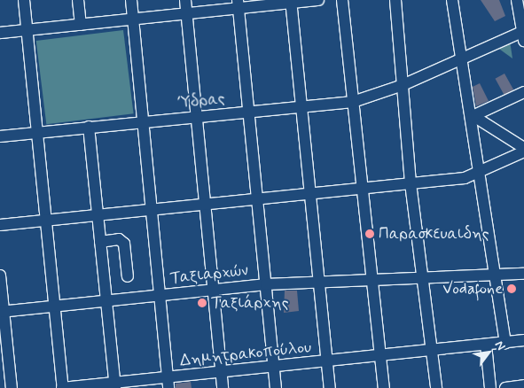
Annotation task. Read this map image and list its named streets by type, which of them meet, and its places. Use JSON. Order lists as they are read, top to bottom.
{
  "streets": {
    "street": ["Ύδρας", "Ταξιαρχών", "Δημητρακοπούλου"]
  },
  "places": ["Παρασκευαιδης", "Vodafone", "Ταξιάρχης"],
  "north": "top right"
}
